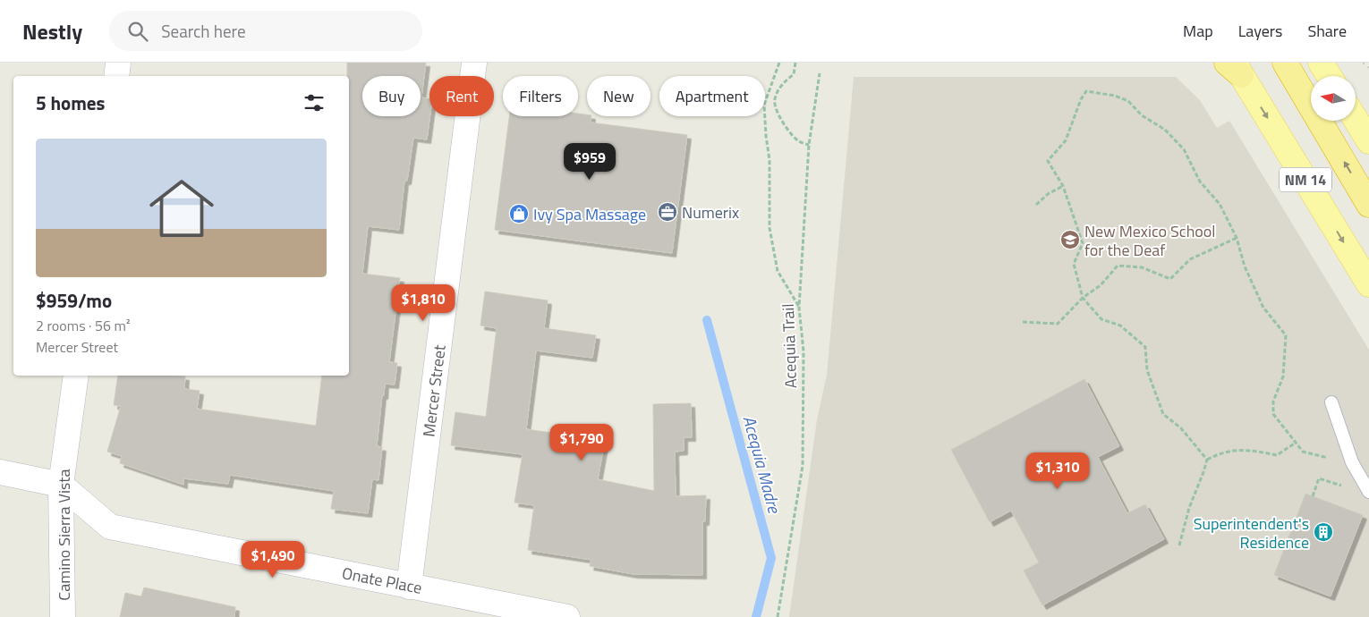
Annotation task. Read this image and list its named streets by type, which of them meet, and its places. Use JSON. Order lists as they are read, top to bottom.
{
  "streets": {
    "main road": ["NM 14"],
    "street": ["Mercer Street", "Camino Sierra Vista", "Onate Place"],
    "path": ["Acequia Trail"]
  },
  "crossings": [
    ["Mercer Street", "Onate Place"],
    ["Camino Sierra Vista", "Onate Place"]
  ],
  "water": ["Acequia Madre"],
  "places": {
    "office": ["Numerix"],
    "shop": ["Ivy Spa Massage"],
    "school or university": ["New Mexico School for the Deaf"],
    "building": ["Superintendent's Residence"]
  },
  "north": "left",
  "page": {
    "header": "Nestly",
    "search": "Search here",
    "nav": ["Map", "Layers", "Share"],
    "chip": [
      "Buy",
      "Rent",
      "Filters",
      "New",
      "Apartment"
    ],
    "heading": "5 homes",
    "list": [
      {
        "name": "$959/mo",
        "note": "2 rooms · 56 m² · Mercer Street"
      }
    ],
    "price": [
      "$959",
      "$1,810",
      "$1,790",
      "$1,310",
      "$1,490"
    ]
  }
}
